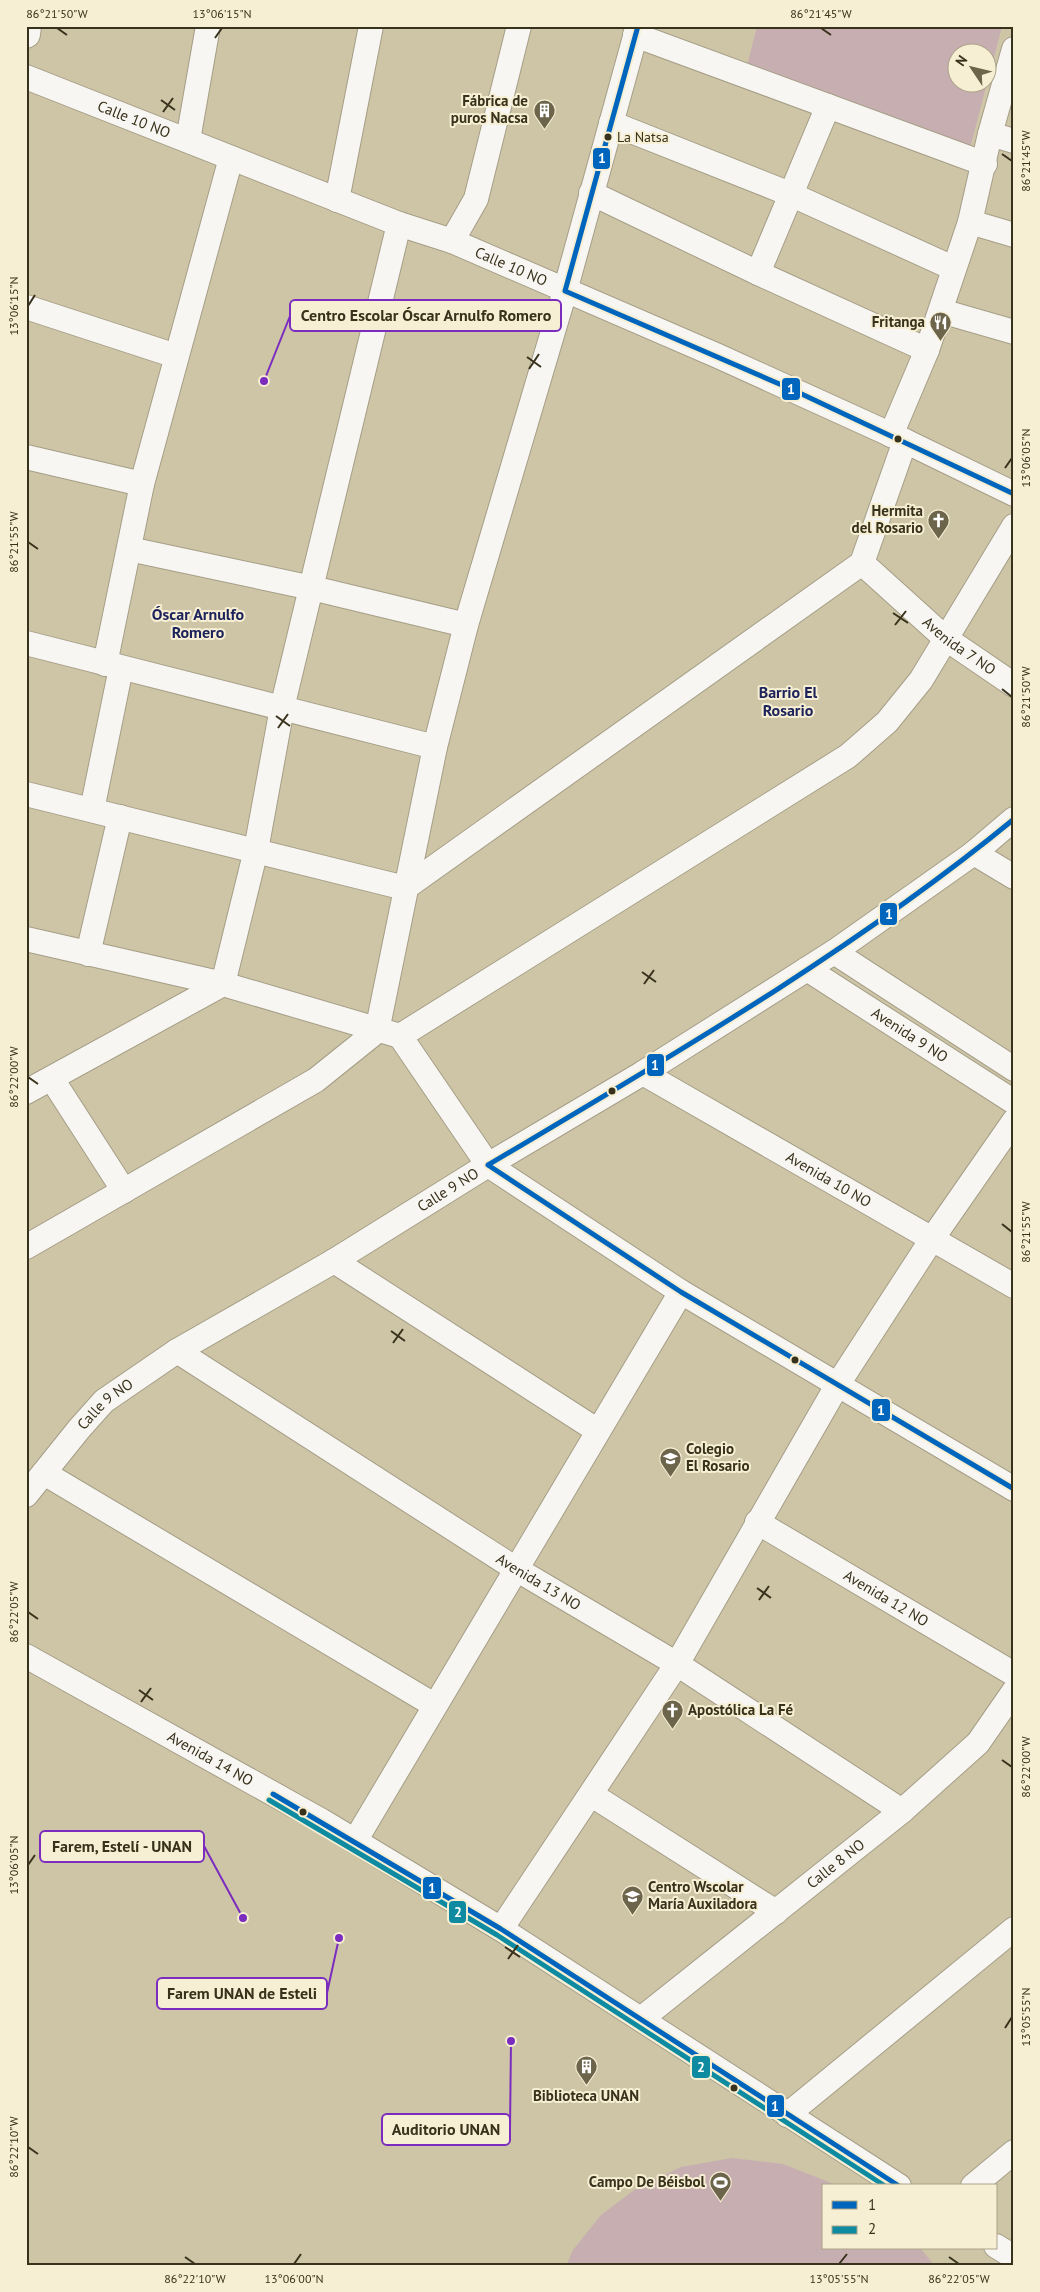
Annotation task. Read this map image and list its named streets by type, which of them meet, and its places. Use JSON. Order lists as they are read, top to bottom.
{
  "streets": {
    "street": [
      "Calle 10 NO",
      "Avenida 7 NO",
      "Avenida 9 NO",
      "Avenida 10 NO",
      "Calle 9 NO",
      "Avenida 13 NO",
      "Avenida 12 NO",
      "Avenida 14 NO",
      "Calle 8 NO"
    ]
  },
  "crossings": [
    ["Avenida 9 NO", "Calle 9 NO"],
    ["Avenida 10 NO", "Calle 9 NO"],
    ["Calle 9 NO", "Avenida 13 NO"],
    ["Avenida 13 NO", "Calle 8 NO"],
    ["Avenida 14 NO", "Calle 8 NO"]
  ],
  "districts": ["Óscar Arnulfo Romero", "Barrio El Rosario"],
  "places": {
    "building": ["Fábrica de puros Nacsa", "Biblioteca UNAN"],
    "other": [
      "La Natsa",
      "Centro Escolar Óscar Arnulfo Romero",
      "Farem, Estelí - UNAN",
      "Farem UNAN de Esteli",
      "Auditorio UNAN"
    ],
    "restaurant": ["Fritanga"],
    "church": ["Hermita del Rosario", "Apostólica La Fé"],
    "school or university": ["Colegio El Rosario", "Centro Wscolar María Auxiladora"],
    "sports": ["Campo De Béisbol"]
  },
  "lines": ["transit line 1", "transit line 2"],
  "legend": ["1", "2"],
  "north": "top left",
  "coordinates": [
    "86°21'50\"W",
    "13°06'15\"N",
    "86°21'45\"W",
    "13°06'05\"N",
    "86°21'55\"W",
    "86°22'00\"W",
    "86°22'05\"W",
    "13°05'55\"N",
    "86°22'10\"W",
    "13°06'00\"N"
  ]
}
